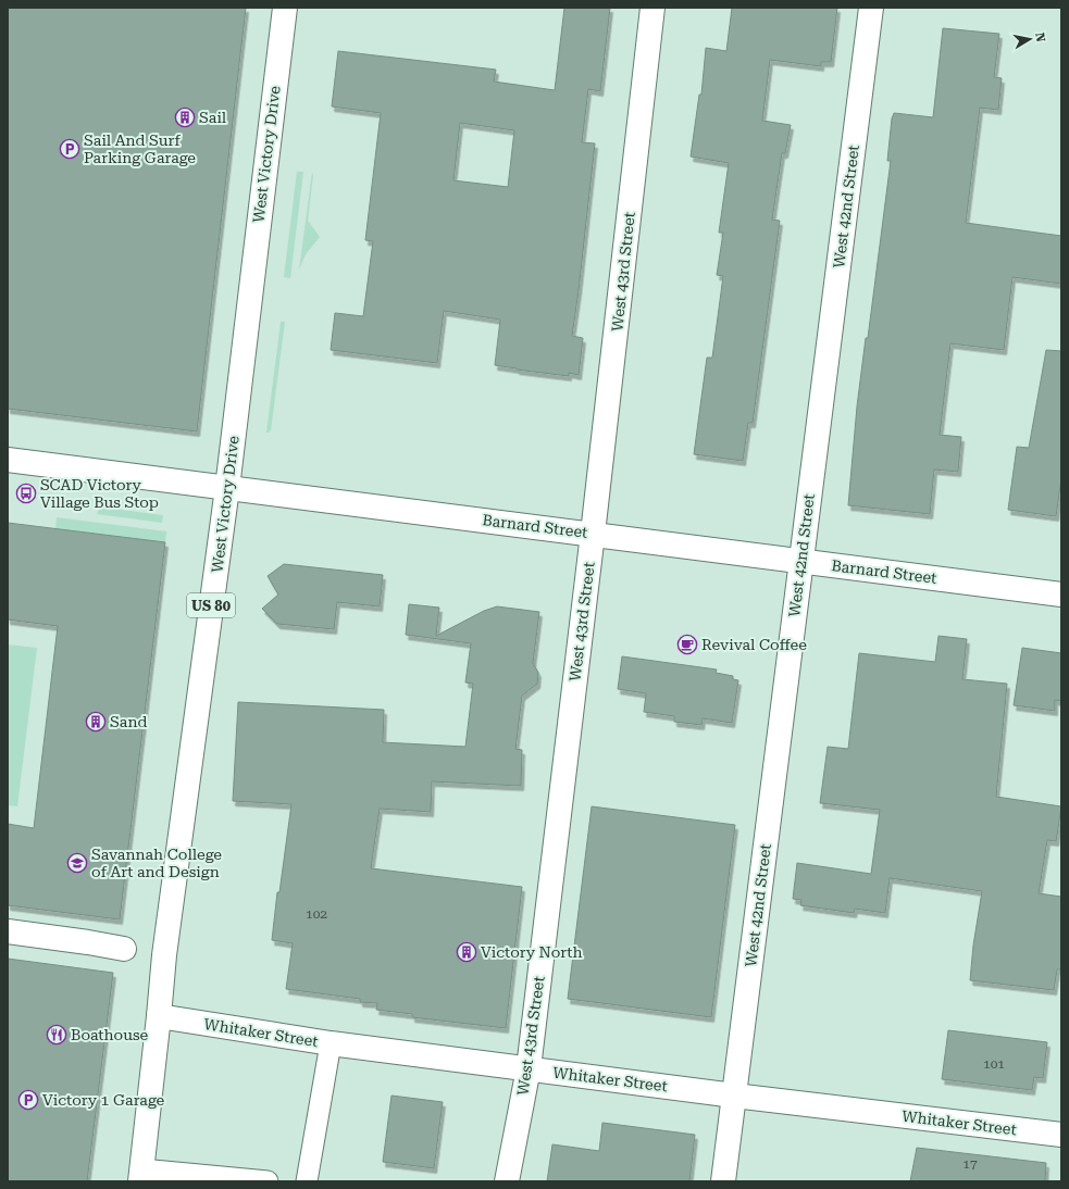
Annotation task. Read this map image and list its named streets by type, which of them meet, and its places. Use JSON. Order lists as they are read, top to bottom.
{
  "streets": {
    "street": [
      "West Victory Drive",
      "West 42nd Street",
      "West 43rd Street",
      "Barnard Street",
      "US 80",
      "Whitaker Street"
    ]
  },
  "crossings": [
    ["West Victory Drive", "Barnard Street"],
    ["West Victory Drive", "Whitaker Street"],
    ["West 42nd Street", "Barnard Street"],
    ["West 42nd Street", "Whitaker Street"],
    ["West 43rd Street", "Barnard Street"],
    ["West 43rd Street", "Whitaker Street"]
  ],
  "places": {
    "building": ["Sail", "Sand", "Victory North"],
    "parking": ["Sail And Surf Parking Garage", "Victory 1 Garage"],
    "bus stop": ["SCAD Victory Village Bus Stop"],
    "cafe": ["Revival Coffee"],
    "school or university": ["Savannah College of Art and Design"],
    "restaurant": ["Boathouse"]
  },
  "house_numbers": ["102", "101", "17"],
  "north": "right"
}
